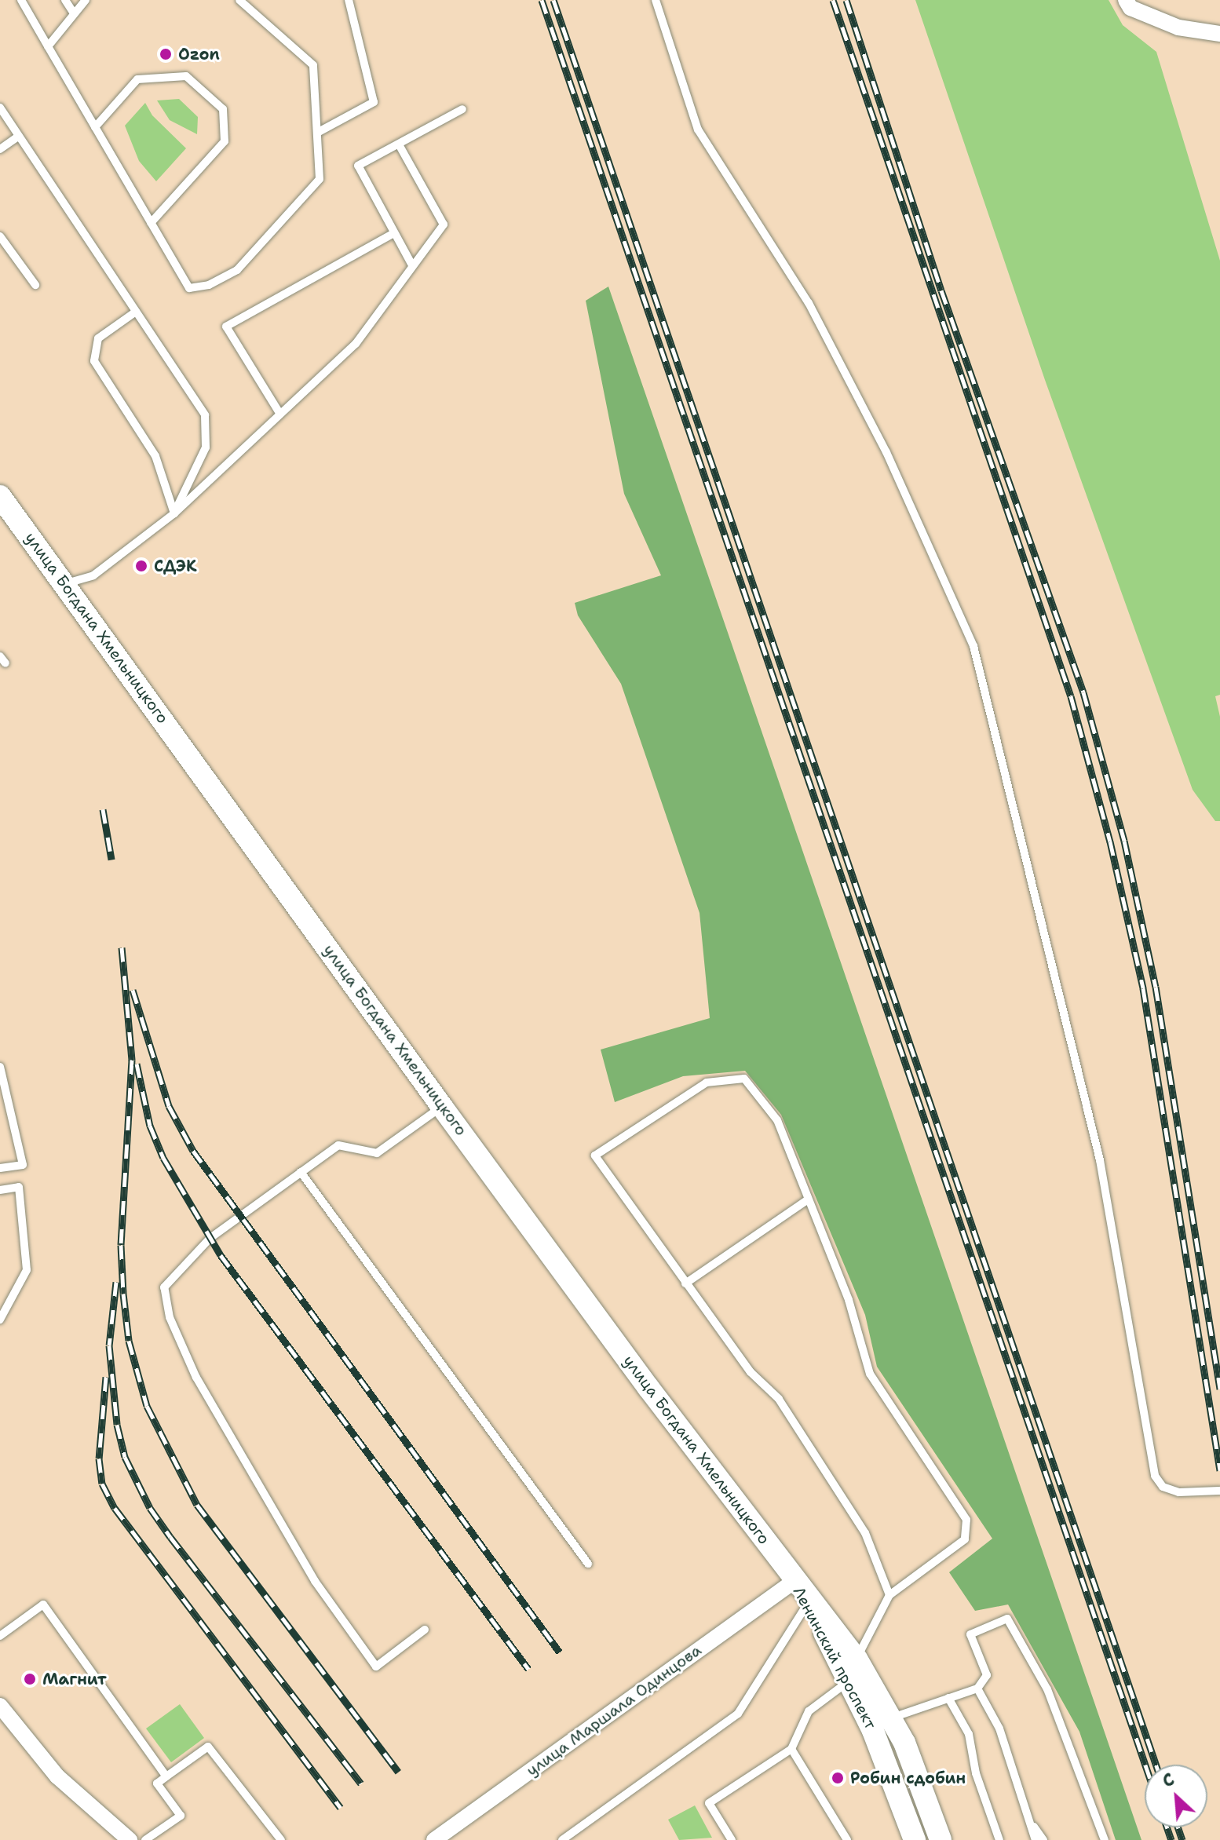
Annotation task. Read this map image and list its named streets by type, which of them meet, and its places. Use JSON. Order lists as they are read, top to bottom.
{
  "streets": {
    "main road": ["улица Богдана Хмельницкого", "Ленинский проспект"],
    "street": ["улица Маршала Одинцова"]
  },
  "crossings": [
    ["улица Богдана Хмельницкого", "Ленинский проспект"],
    ["улица Богдана Хмельницкого", "улица Маршала Одинцова"],
    ["Ленинский проспект", "улица Маршала Одинцова"]
  ],
  "places": [
    "Ozon",
    "СДЭК",
    "Магнит",
    "Робин сдобин"
  ],
  "north": "top left"
}
